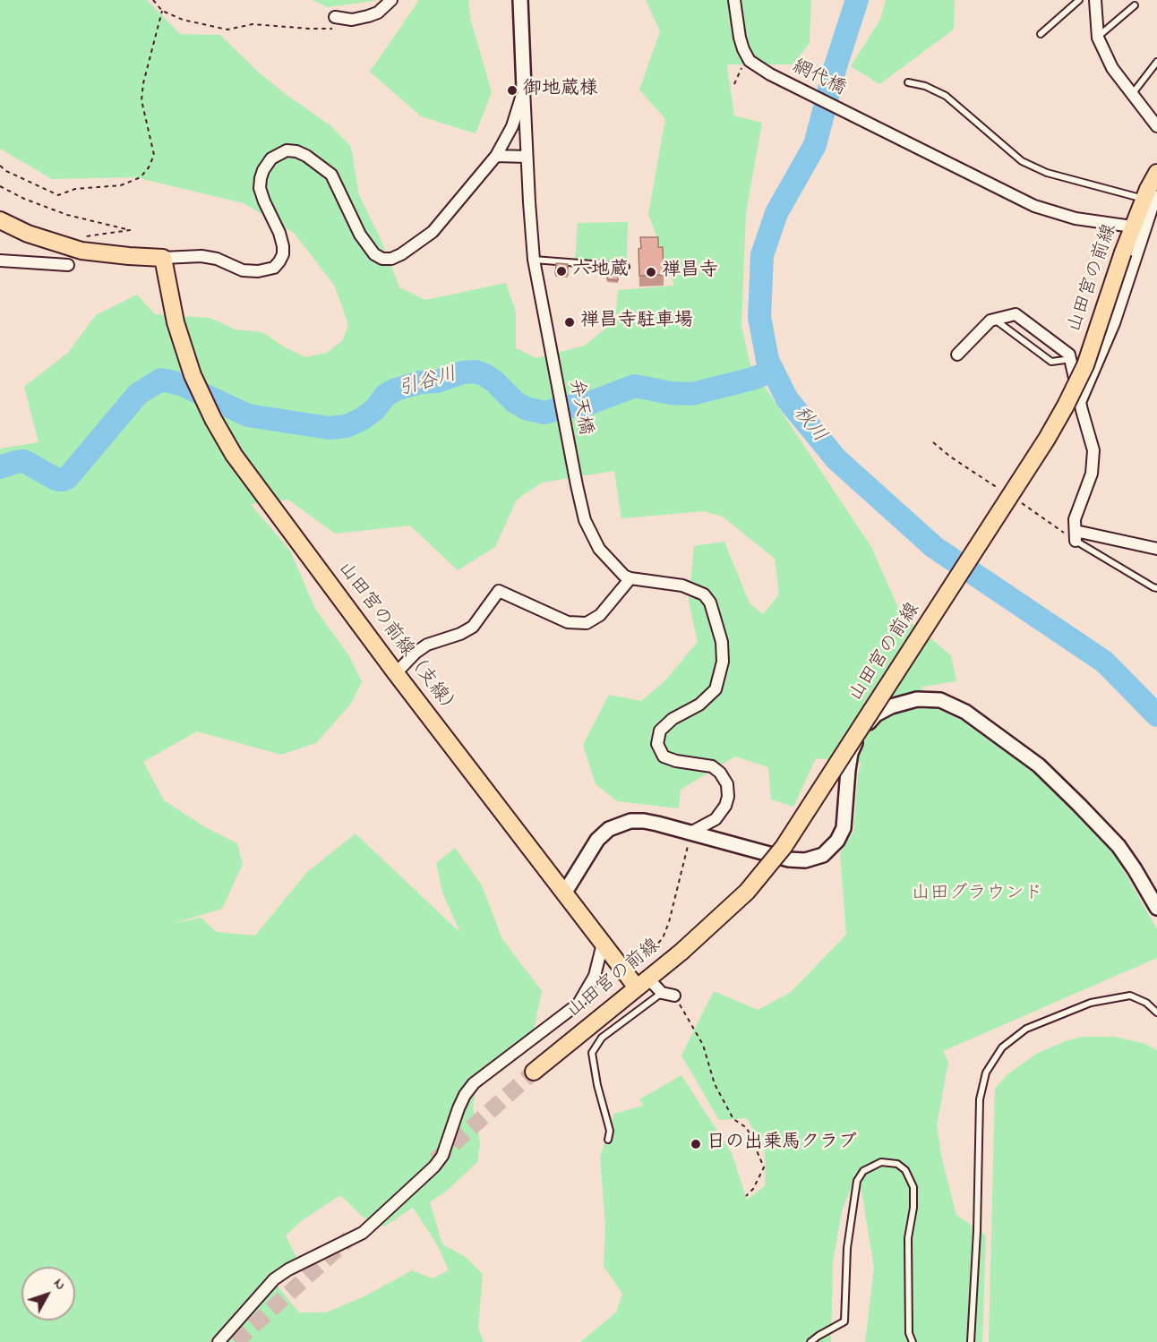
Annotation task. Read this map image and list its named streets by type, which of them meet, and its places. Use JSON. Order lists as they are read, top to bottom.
{
  "streets": {
    "main road": ["山田宮の前線", "山田宮の前線（支線）"],
    "street": ["網代橋", "弁天橋"]
  },
  "crossings": [
    ["網代橋", "山田宮の前線"],
    ["山田宮の前線", "山田宮の前線（支線）"]
  ],
  "water": ["引谷川", "秋川"],
  "parks": ["山田グラウンド"],
  "places": [
    "御地蔵様",
    "六地蔵",
    "禅昌寺",
    "禅昌寺駐車場",
    "日の出乗馬クラブ"
  ],
  "north": "top right"
}
